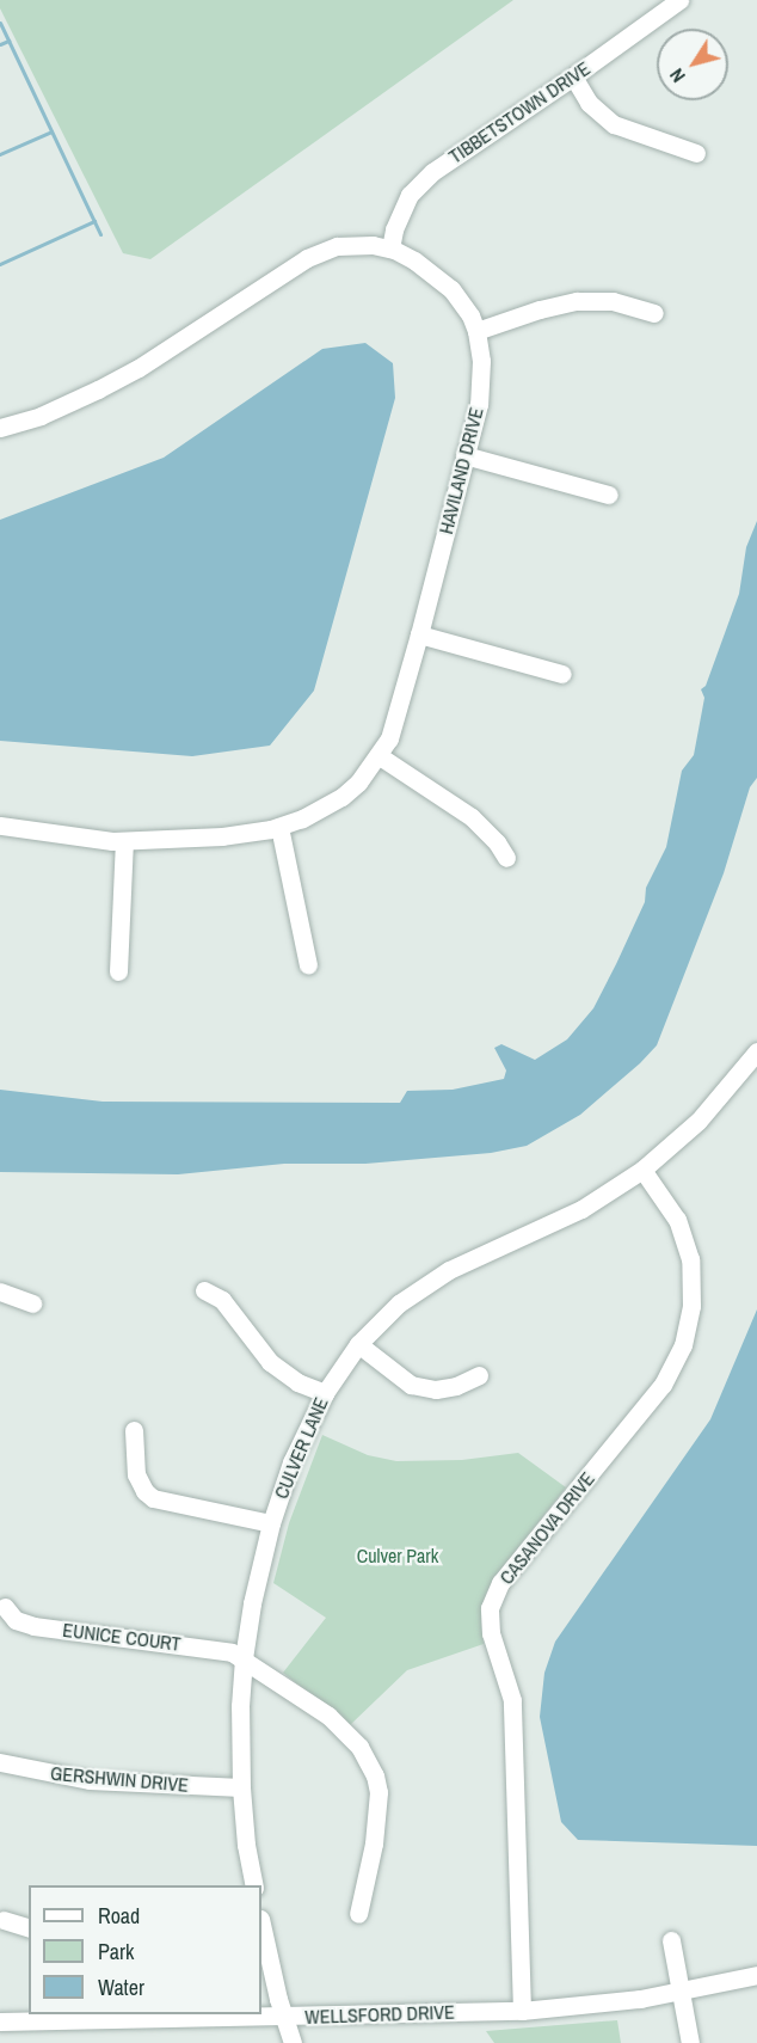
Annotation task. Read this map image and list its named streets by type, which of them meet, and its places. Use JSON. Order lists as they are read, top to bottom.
{
  "streets": {
    "street": [
      "TIBBETSTOWN DRIVE",
      "HAVILAND DRIVE",
      "CULVER LANE",
      "CASANOVA DRIVE",
      "EUNICE COURT",
      "GERSHWIN DRIVE",
      "WELLSFORD DRIVE"
    ]
  },
  "crossings": [
    ["TIBBETSTOWN DRIVE", "HAVILAND DRIVE"],
    ["CULVER LANE", "CASANOVA DRIVE"],
    ["CULVER LANE", "EUNICE COURT"],
    ["CULVER LANE", "GERSHWIN DRIVE"],
    ["CASANOVA DRIVE", "WELLSFORD DRIVE"]
  ],
  "parks": ["Culver Park"],
  "legend": ["Road", "Park", "Water"],
  "north": "bottom left"
}
